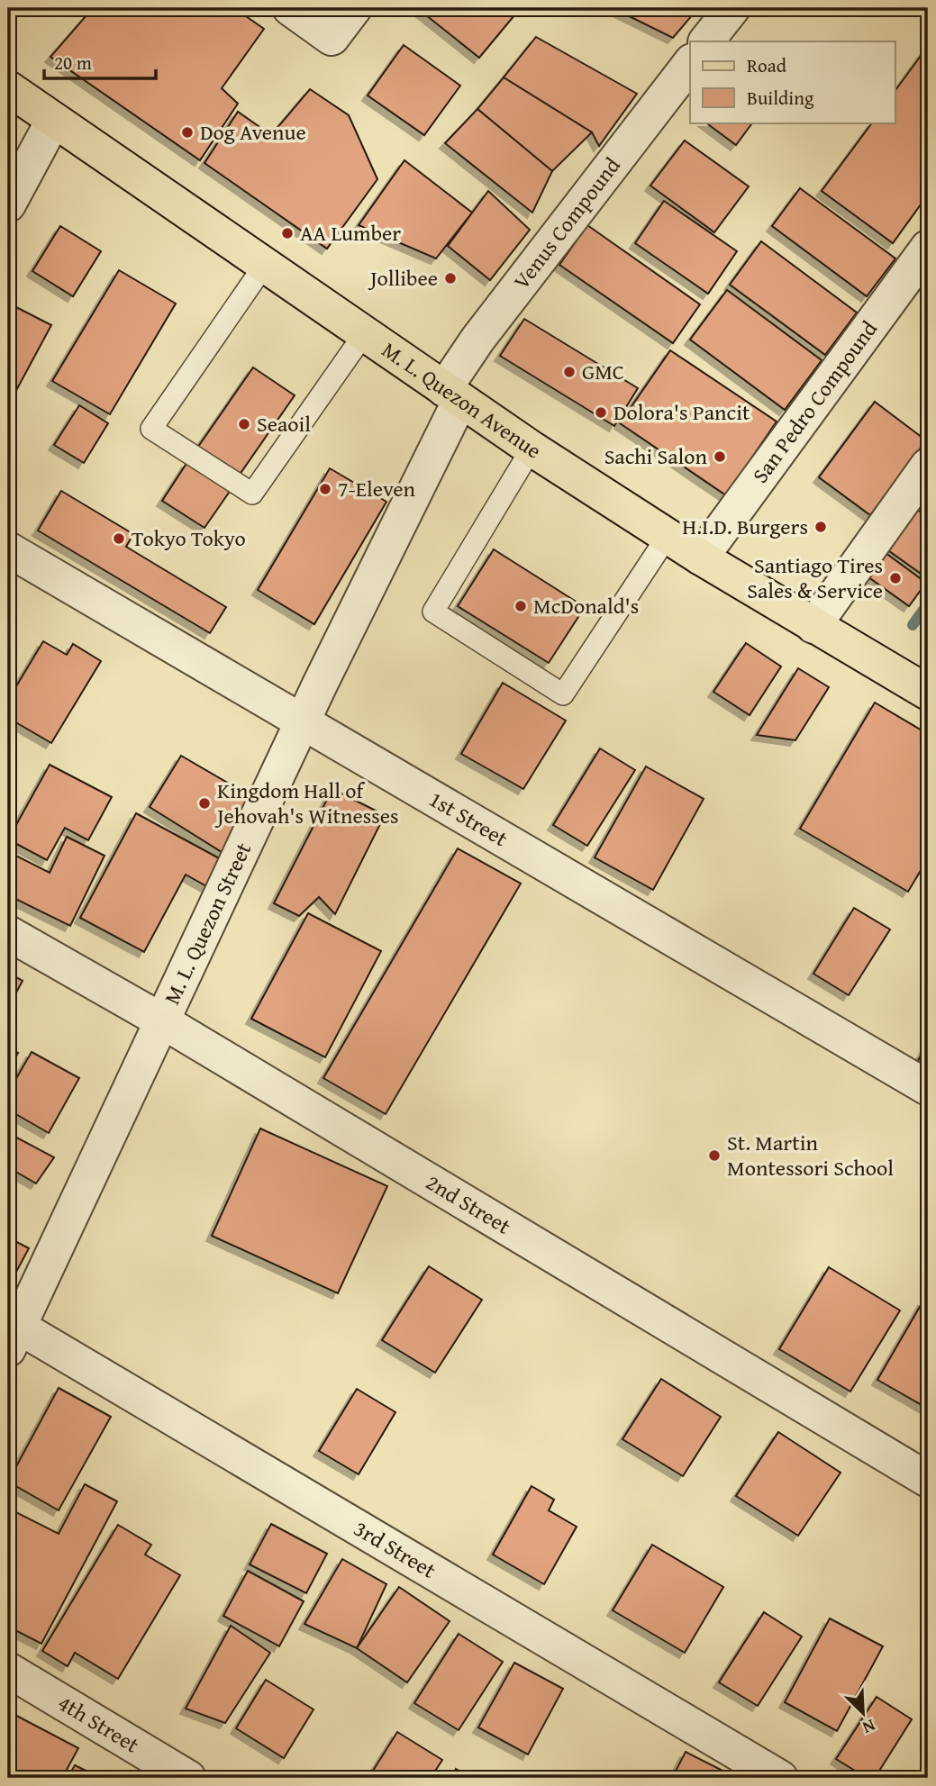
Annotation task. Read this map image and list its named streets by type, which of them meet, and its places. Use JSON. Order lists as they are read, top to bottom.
{
  "streets": {
    "main road": ["M. L. Quezon Avenue"],
    "street": [
      "Venus Compound",
      "San Pedro Compound",
      "1st Street",
      "M. L. Quezon Street",
      "2nd Street",
      "3rd Street",
      "4th Street"
    ]
  },
  "crossings": [
    ["Venus Compound", "M. L. Quezon Avenue"],
    ["Venus Compound", "M. L. Quezon Street"],
    ["M. L. Quezon Avenue", "San Pedro Compound"],
    ["M. L. Quezon Avenue", "M. L. Quezon Street"],
    ["1st Street", "M. L. Quezon Street"],
    ["M. L. Quezon Street", "2nd Street"],
    ["M. L. Quezon Street", "3rd Street"]
  ],
  "places": [
    "Dog Avenue",
    "AA Lumber",
    "Jollibee",
    "GMC",
    "Dolora's Pancit",
    "Seaoil",
    "Sachi Salon",
    "7-Eleven",
    "H.I.D. Burgers",
    "Tokyo Tokyo",
    "Santiago Tires Sales & Service",
    "McDonald's",
    "Kingdom Hall of Jehovah's Witnesses",
    "St. Martin Montessori School"
  ],
  "legend": ["Road", "Building"],
  "scale_bar": "20 m",
  "north": "bottom right"
}
